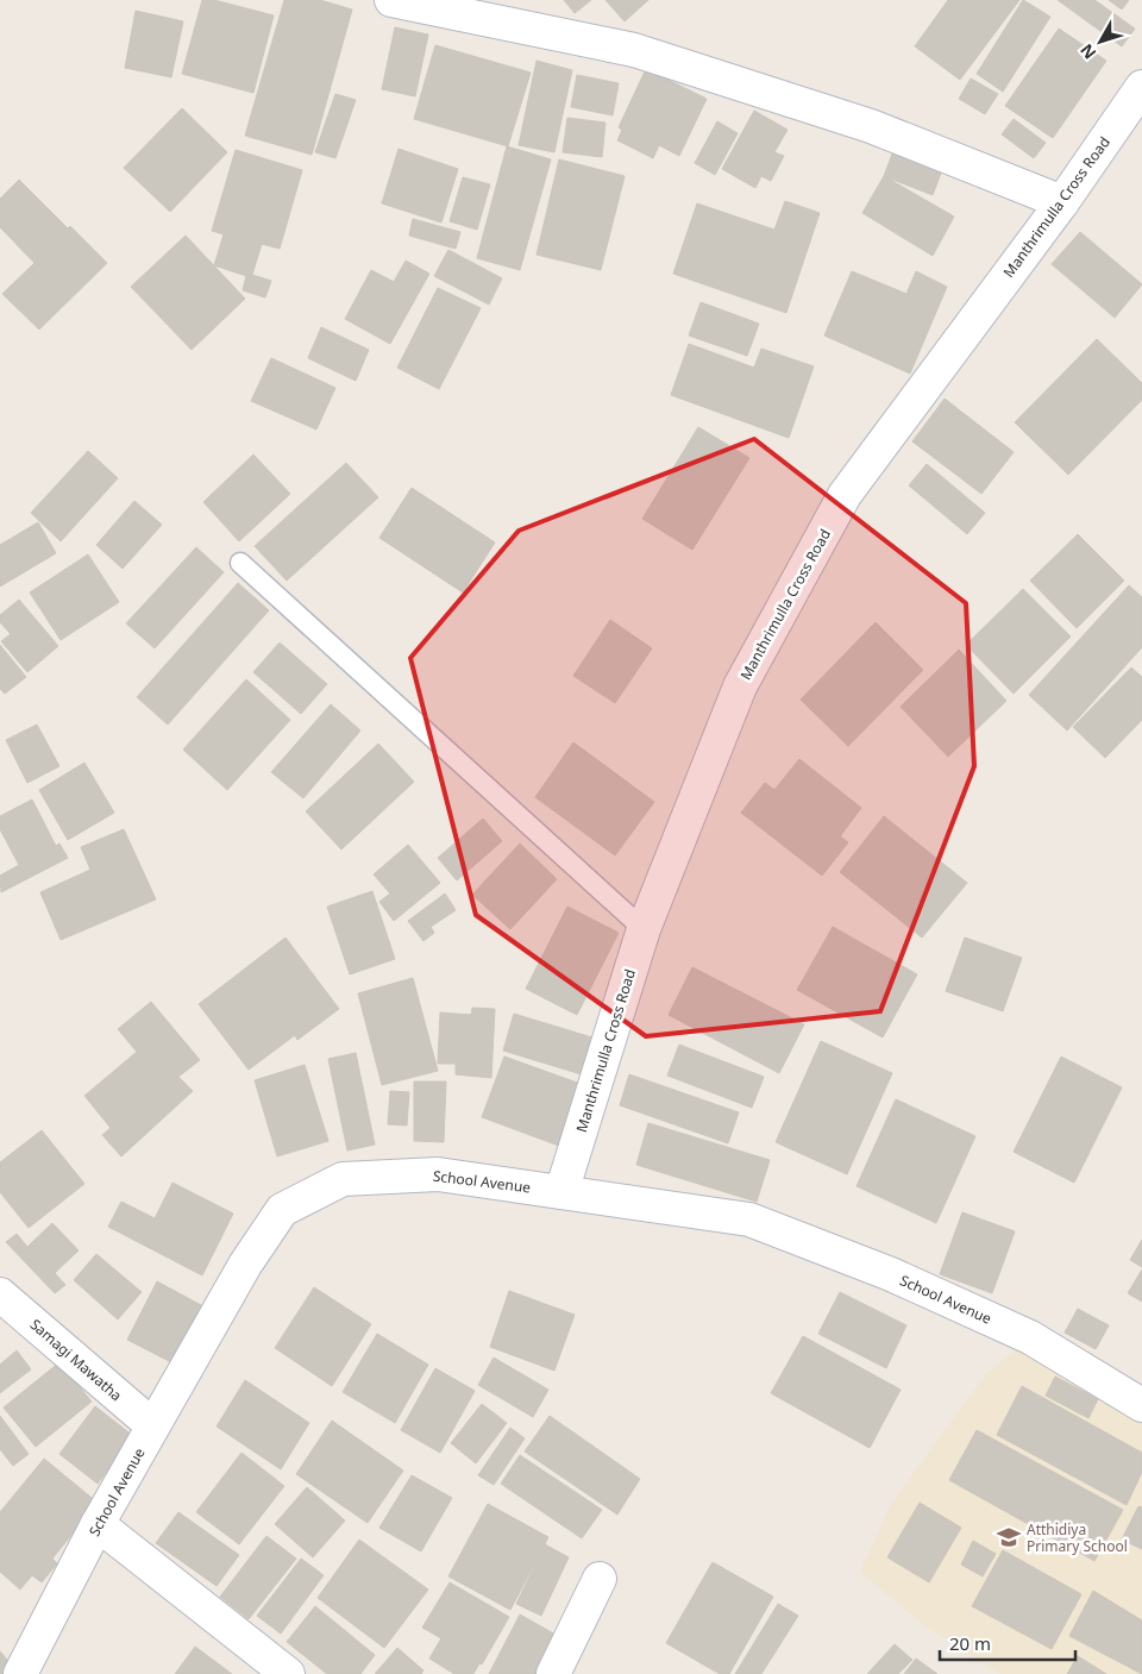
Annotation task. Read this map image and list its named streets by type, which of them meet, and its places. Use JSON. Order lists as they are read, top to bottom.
{
  "streets": {
    "street": ["Manthrimulla Cross Road", "School Avenue", "Samagi Mawatha"]
  },
  "crossings": [
    ["Manthrimulla Cross Road", "School Avenue"],
    ["School Avenue", "Samagi Mawatha"]
  ],
  "places": {
    "school or university": ["Atthidiya Primary School"]
  },
  "scale_bar": "20 m",
  "north": "bottom left"
}
